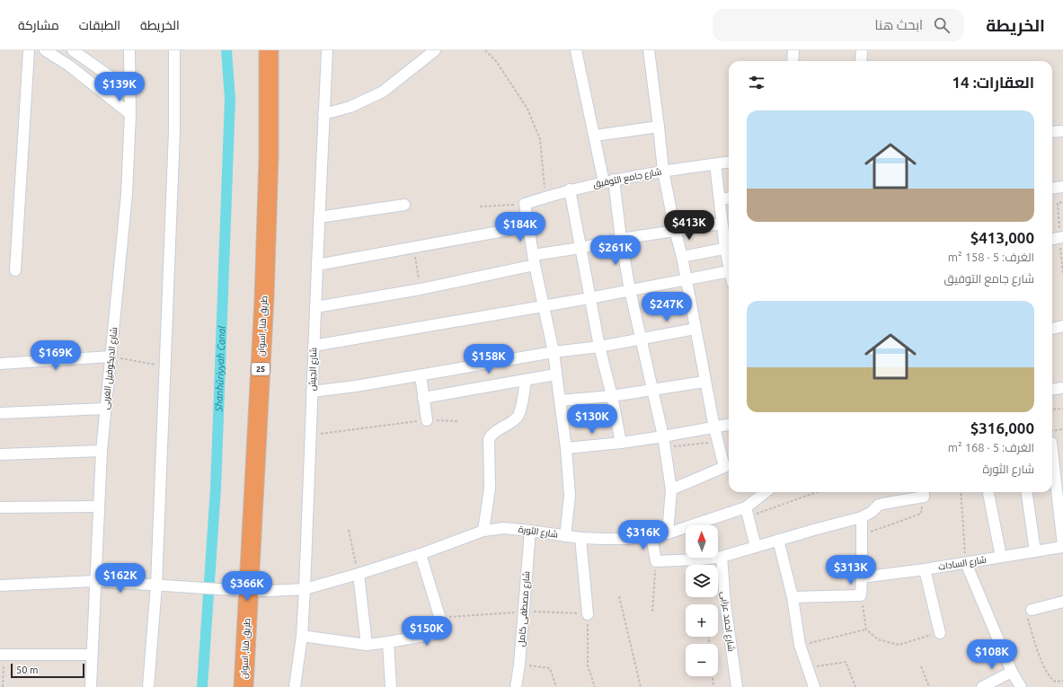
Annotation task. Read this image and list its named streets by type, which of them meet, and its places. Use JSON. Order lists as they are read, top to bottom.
{
  "streets": {
    "highway": ["طريق قنا, اسوان", "25"],
    "street": [
      "شارع جامع التوفيق",
      "شارع الديكوفيل الغربى",
      "شارع الجيش",
      "شارع الثورة",
      "شارع السادات",
      "شارع مصطفى كامل",
      "شارع احمد عرابى"
    ]
  },
  "crossings": [
    ["طريق قنا, اسوان", "شارع الثورة"],
    ["شارع الديكوفيل الغربى", "شارع الثورة"],
    ["شارع الجيش", "شارع الثورة"],
    ["شارع الثورة", "شارع مصطفى كامل"]
  ],
  "water": ["Shanhūriyyah Canal"],
  "scale_bar": "50 m",
  "north": "top",
  "page": {
    "header": "الخريطة",
    "search": "ابحث هنا",
    "nav": ["الخريطة", "الطبقات", "مشاركة"],
    "heading": "العقارات: 14",
    "price": [
      "$139K",
      "$413K",
      "$184K",
      "$261K",
      "$247K",
      "$169K",
      "$158K",
      "$130K",
      "$316K",
      "$313K",
      "$162K",
      "$366K",
      "$150K",
      "$108K"
    ],
    "list": [
      {
        "name": "$413,000",
        "note": "الغرف: 5 · 158 m² · شارع جامع التوفيق"
      },
      {
        "name": "$316,000",
        "note": "الغرف: 5 · 168 m² · شارع الثورة"
      }
    ],
    "map_buttons": ["+", "−"],
    "scale": "50 m"
  }
}
